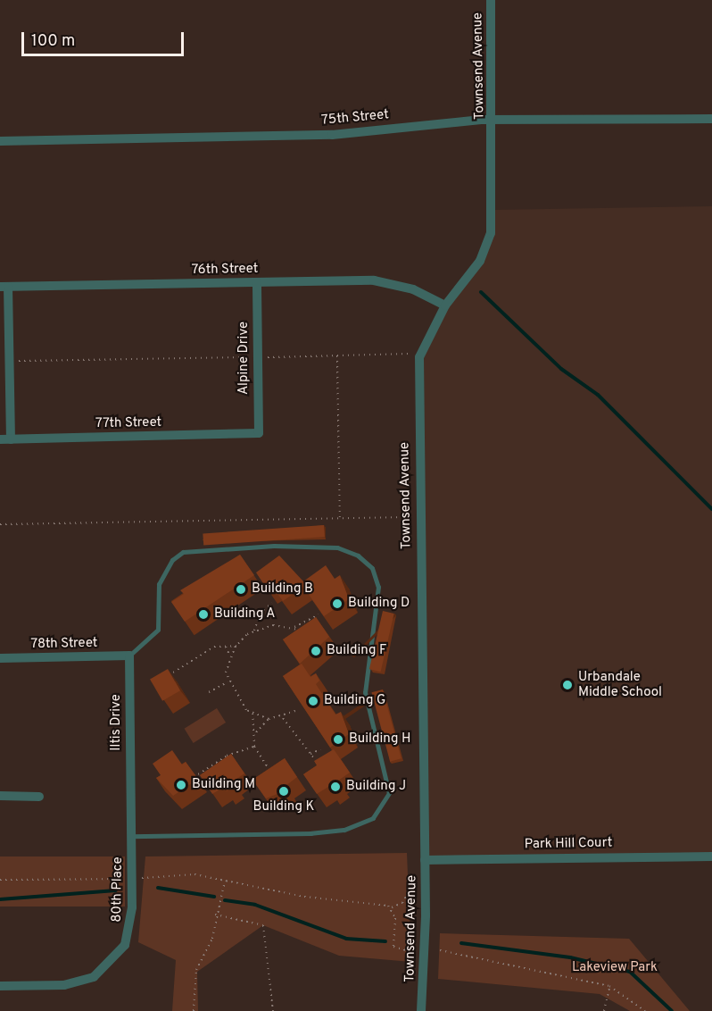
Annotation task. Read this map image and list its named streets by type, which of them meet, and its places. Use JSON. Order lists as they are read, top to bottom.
{
  "streets": {
    "street": [
      "Townsend Avenue",
      "75th Street",
      "76th Street",
      "Alpine Drive",
      "77th Street",
      "78th Street",
      "Iltis Drive",
      "Park Hill Court",
      "80th Place"
    ]
  },
  "crossings": [
    ["Townsend Avenue", "75th Street"],
    ["Townsend Avenue", "76th Street"],
    ["Townsend Avenue", "Park Hill Court"],
    ["76th Street", "Alpine Drive"],
    ["Alpine Drive", "77th Street"],
    ["78th Street", "Iltis Drive"],
    ["Iltis Drive", "80th Place"]
  ],
  "parks": ["Lakeview Park"],
  "places": [
    "Building B",
    "Building D",
    "Building A",
    "Building F",
    "Urbandale Middle School",
    "Building G",
    "Building H",
    "Building M",
    "Building J",
    "Building K"
  ],
  "scale_bar": "100 m"
}
